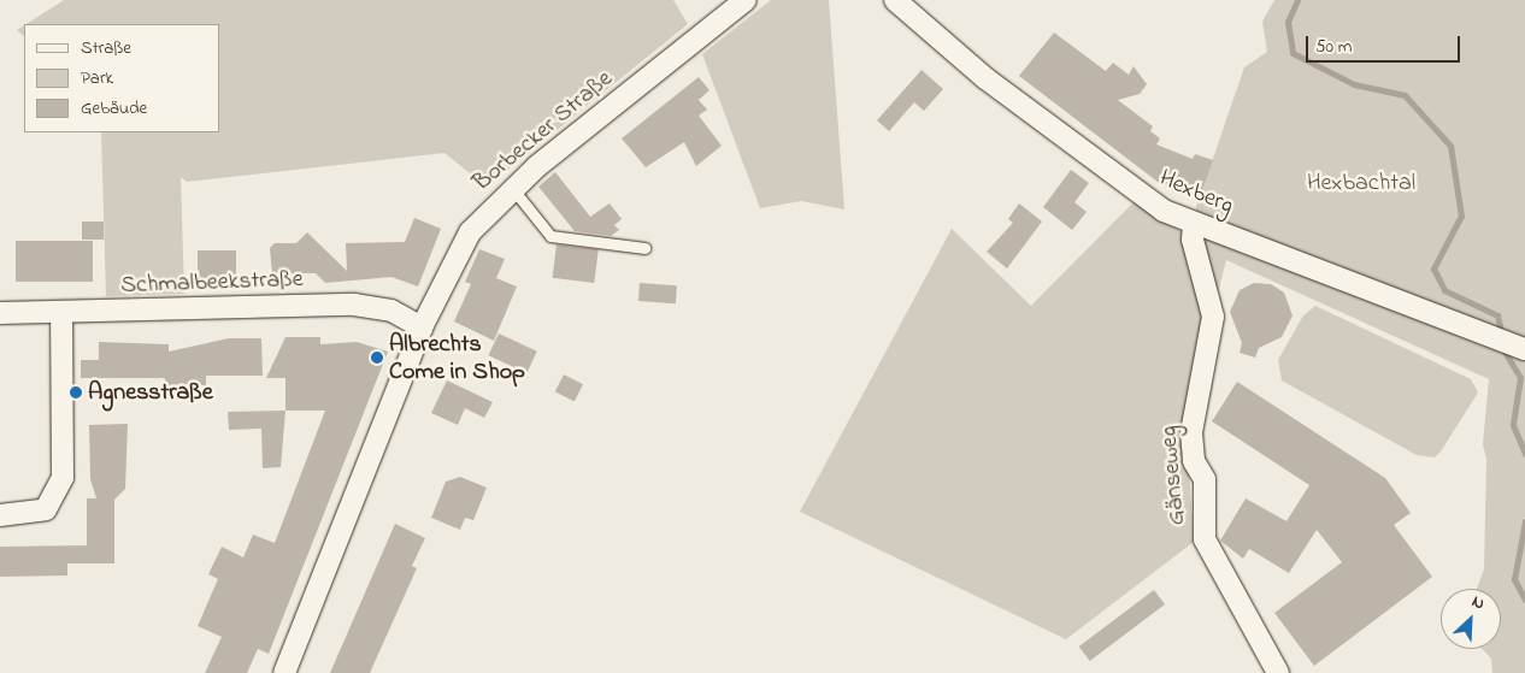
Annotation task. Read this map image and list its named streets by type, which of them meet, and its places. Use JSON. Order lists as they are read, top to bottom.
{
  "streets": {
    "street": [
      "Borbecker Straße",
      "Hexberg",
      "Schmalbeekstraße",
      "Gänseweg"
    ]
  },
  "crossings": [
    ["Borbecker Straße", "Schmalbeekstraße"],
    ["Hexberg", "Gänseweg"]
  ],
  "parks": ["Hexbachtal"],
  "places": ["Albrechts Come in Shop", "Agnesstraße"],
  "legend": ["Straße", "Park", "Gebäude"],
  "scale_bar": "50 m",
  "north": "top right"
}
